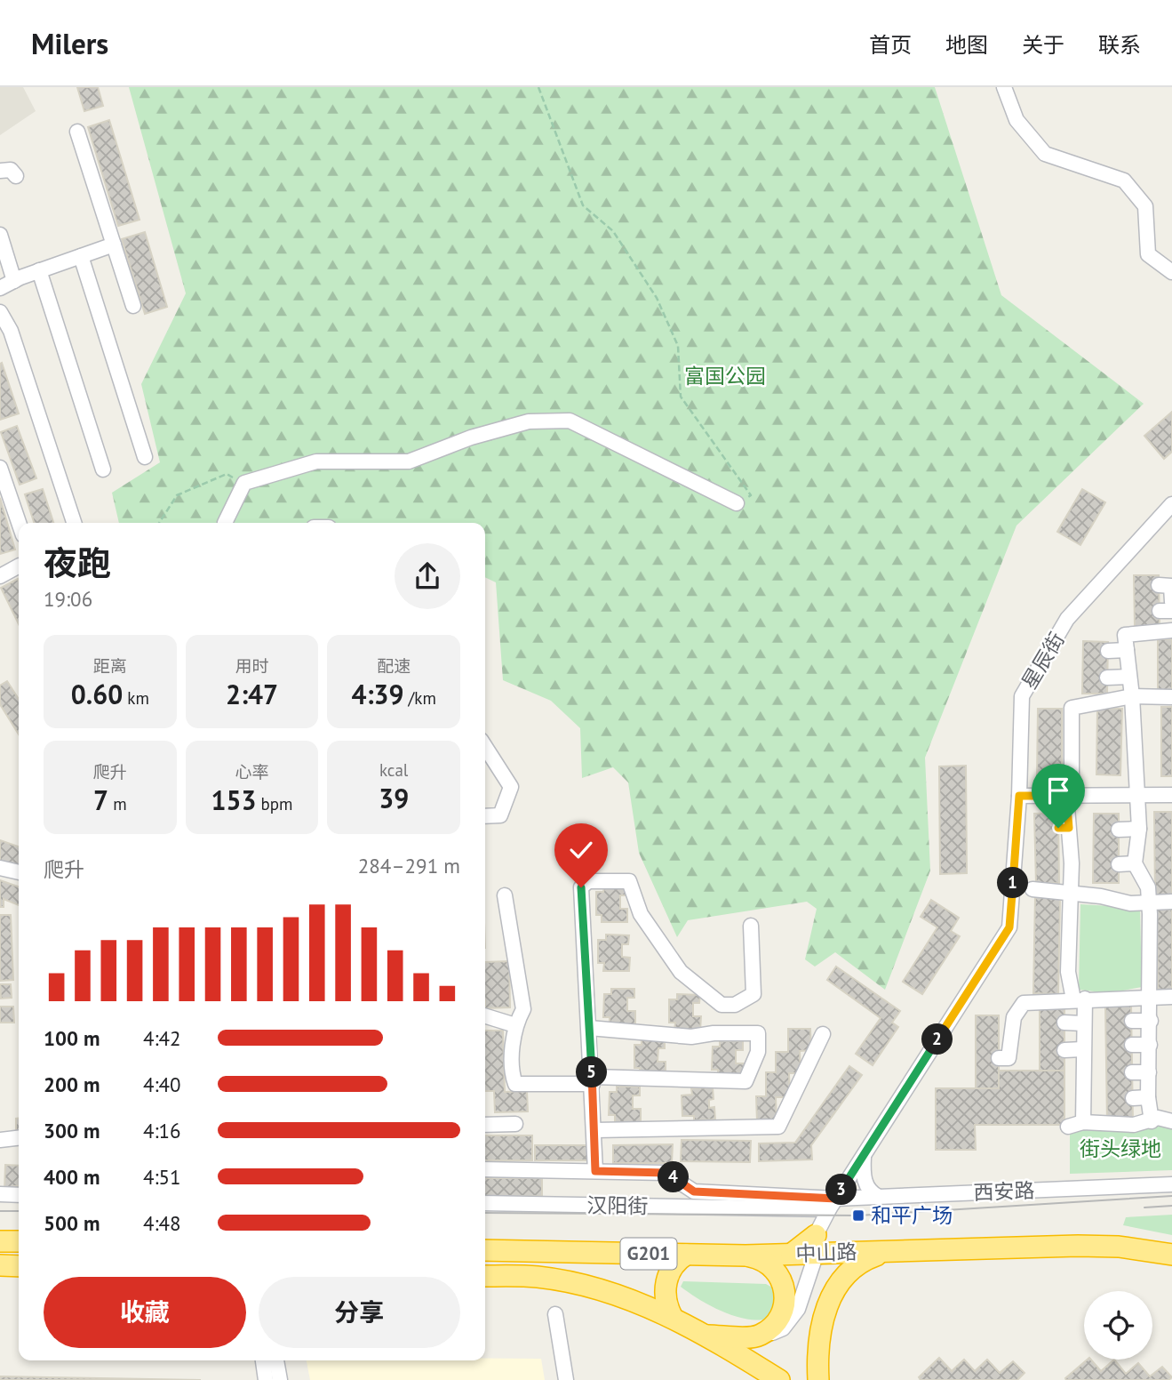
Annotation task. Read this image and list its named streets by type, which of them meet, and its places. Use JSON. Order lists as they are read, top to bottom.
{
  "streets": {
    "highway": ["中山路", "G201"],
    "street": ["星辰街", "西安路", "汉阳街"]
  },
  "crossings": [
    ["星辰街", "西安路"],
    ["星辰街", "汉阳街"],
    ["星辰街", "中山路"],
    ["星辰街", "G201"],
    ["西安路", "汉阳街"],
    ["中山路", "G201"]
  ],
  "parks": ["富国公园", "街头绿地"],
  "places": {
    "transit": ["和平广场"]
  },
  "page": {
    "header": "Milers",
    "nav": [
      "首页",
      "地图",
      "关于",
      "联系"
    ],
    "heading": ["夜跑", "19:06"],
    "stats": [
      ["距离", "0.60 km"],
      ["用时", "2:47"],
      ["配速", "4:39 /km"],
      ["爬升", "7 m"],
      ["心率", "153 bpm"],
      ["kcal", "39"]
    ],
    "chart": ["爬升", "284–291 m"],
    "pins": [
      "1",
      "2",
      "5",
      "4",
      "3"
    ],
    "list": [
      {
        "name": "100 m",
        "note": "4:42"
      },
      {
        "name": "200 m",
        "note": "4:40"
      },
      {
        "name": "300 m",
        "note": "4:16"
      },
      {
        "name": "400 m",
        "note": "4:51"
      },
      {
        "name": "500 m",
        "note": "4:48"
      }
    ],
    "buttons": ["收藏", "分享"]
  }
}
